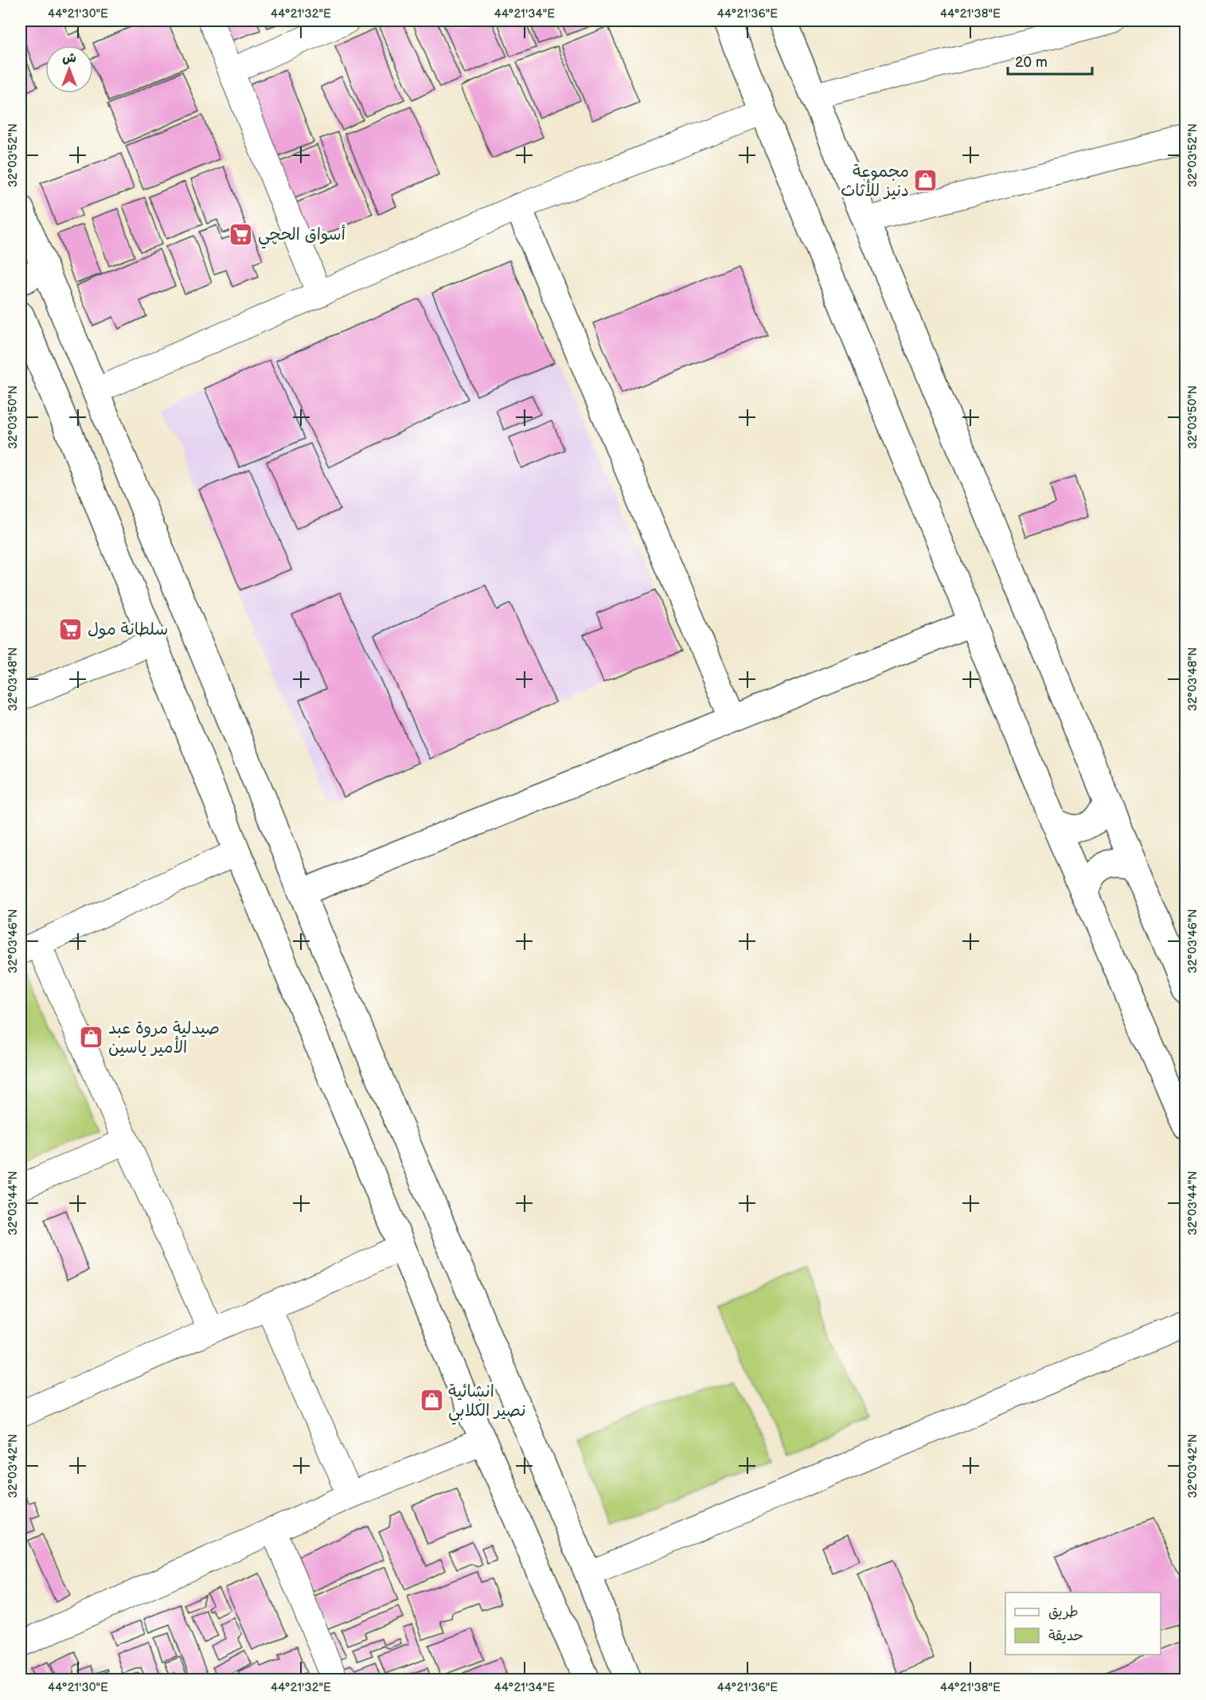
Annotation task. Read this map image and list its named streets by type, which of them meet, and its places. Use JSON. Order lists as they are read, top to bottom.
{
  "places": {
    "shop": ["مجموعة دنيز للأثاث", "صيدلية مروة عبد الأمير ياسين", "انشائية نصير الكلابي"],
    "supermarket": ["أسواق الحچي", "سلطانة مول"]
  },
  "legend": ["طريق", "حديقة"],
  "scale_bar": "20 m",
  "north": "top",
  "coordinates": [
    "44°21'30\"E",
    "44°21'32\"E",
    "44°21'34\"E",
    "44°21'36\"E",
    "44°21'38\"E",
    "32°03'52\"N",
    "32°03'50\"N",
    "32°03'48\"N",
    "32°03'46\"N",
    "32°03'44\"N",
    "32°03'42\"N"
  ]
}
